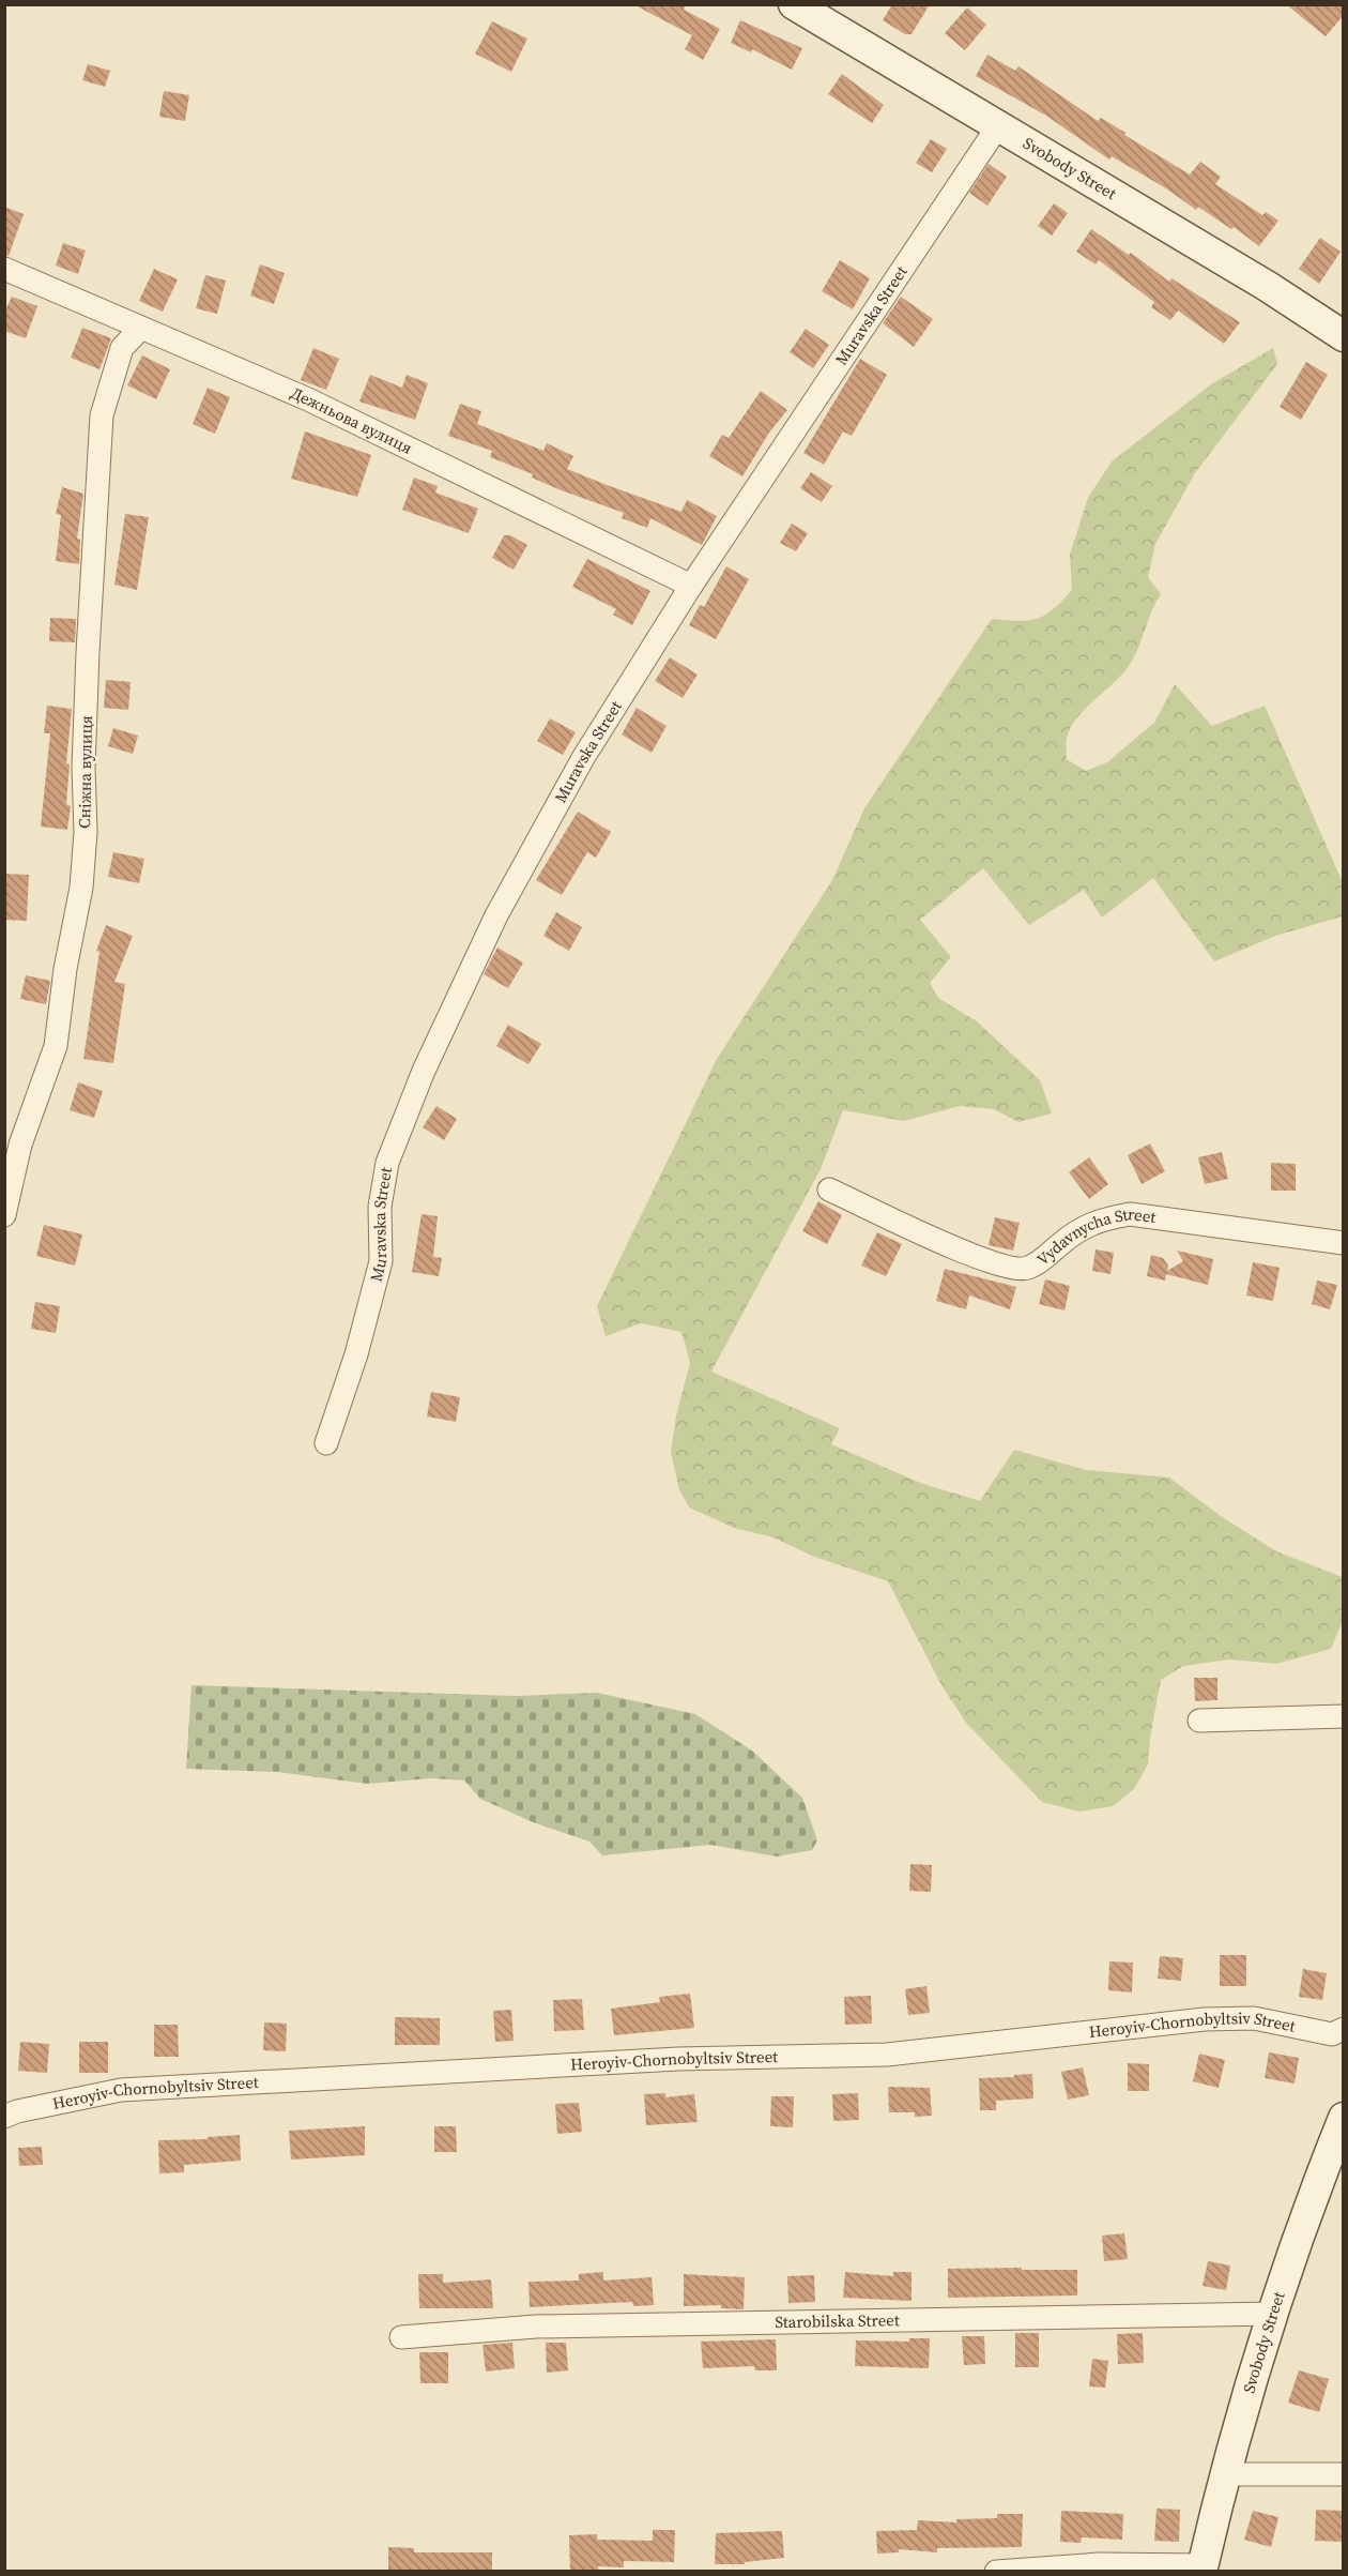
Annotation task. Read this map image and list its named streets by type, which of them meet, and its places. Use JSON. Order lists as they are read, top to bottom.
{
  "streets": {
    "street": [
      "Svobody Street",
      "Muravska Street",
      "Дежньова вулиця",
      "Сніжна вулиця",
      "Vydavnycha Street",
      "Heroyiv-Chornobyltsiv Street",
      "Starobilska Street"
    ]
  },
  "crossings": [
    ["Svobody Street", "Muravska Street"],
    ["Svobody Street", "Starobilska Street"],
    ["Muravska Street", "Дежньова вулиця"],
    ["Дежньова вулиця", "Сніжна вулиця"]
  ]
}
